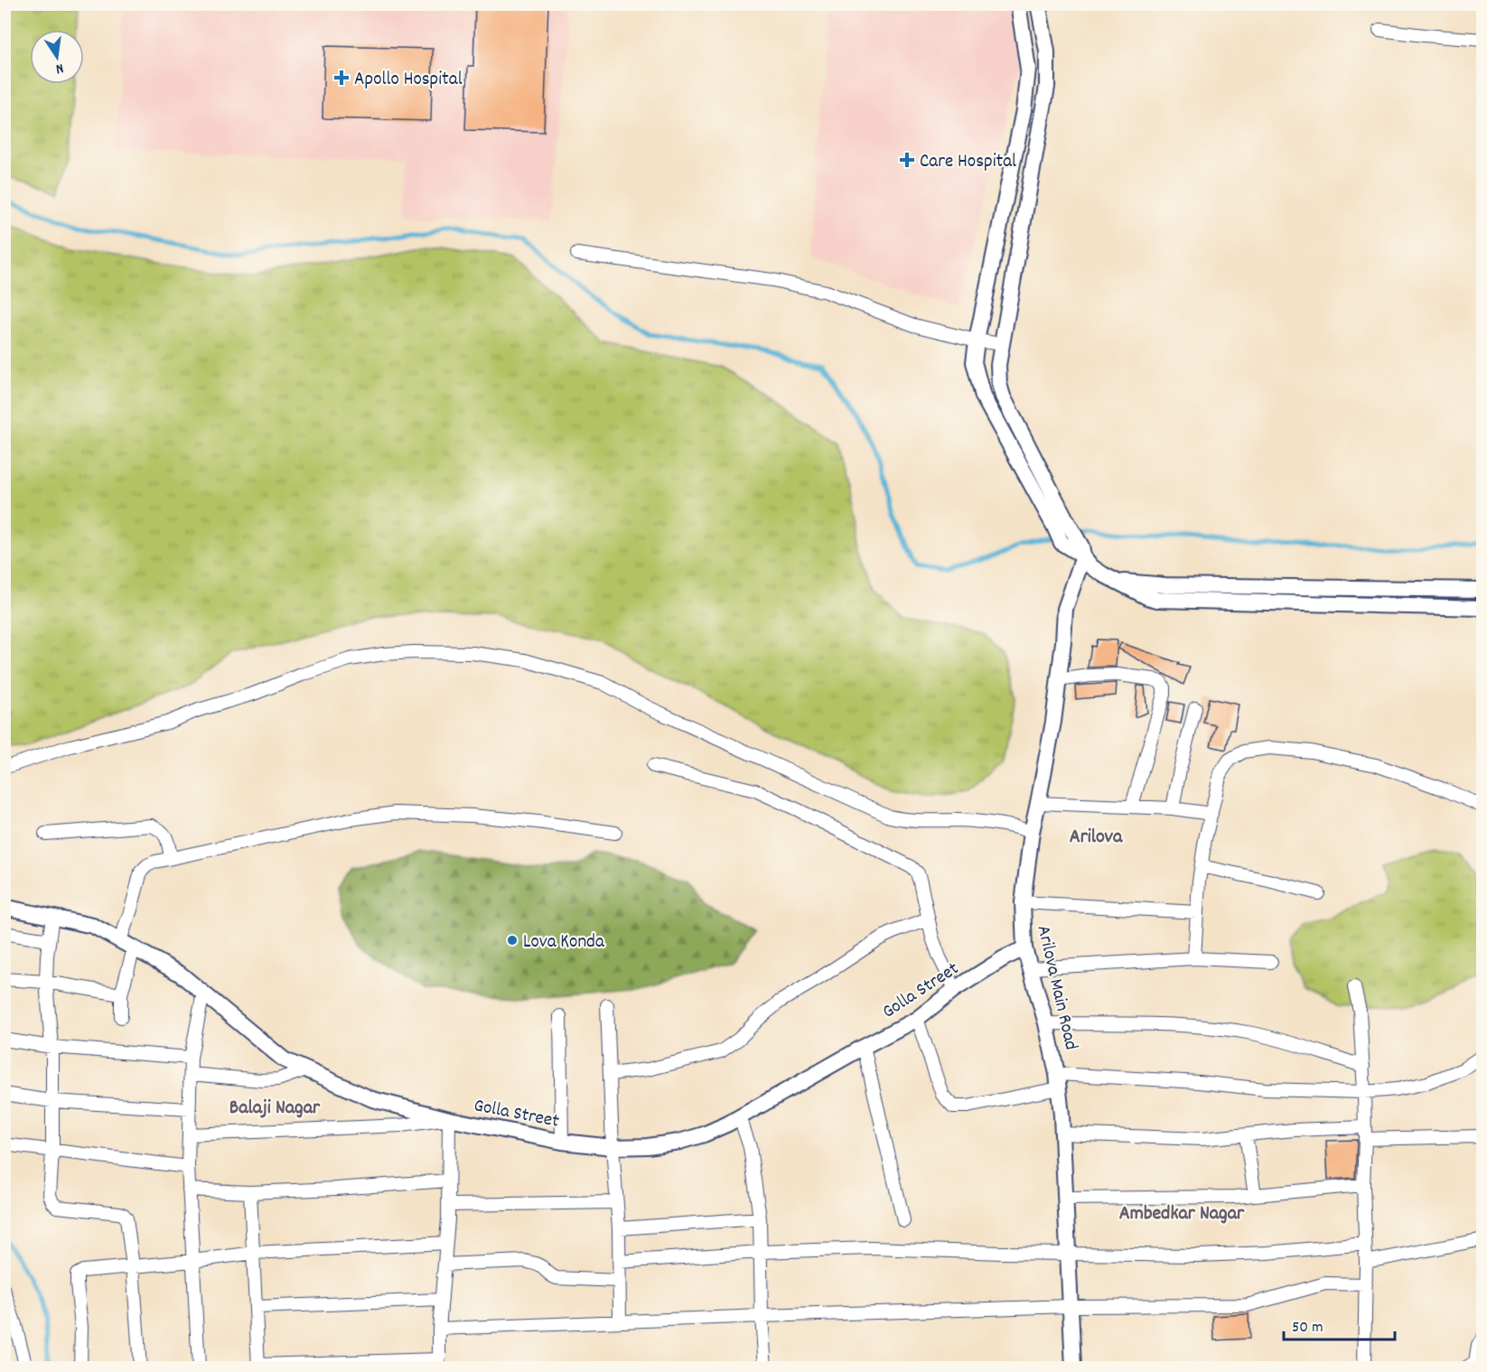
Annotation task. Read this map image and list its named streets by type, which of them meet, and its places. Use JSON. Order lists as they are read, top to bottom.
{
  "streets": {
    "street": ["Arilova Main Road", "Golla Street"]
  },
  "crossings": [
    ["Arilova Main Road", "Golla Street"]
  ],
  "districts": ["Arilova", "Balaji Nagar", "Ambedkar Nagar"],
  "places": {
    "health": ["Apollo Hospital", "Care Hospital"],
    "other": ["Lova Konda"]
  },
  "scale_bar": "50 m",
  "north": "bottom"
}
